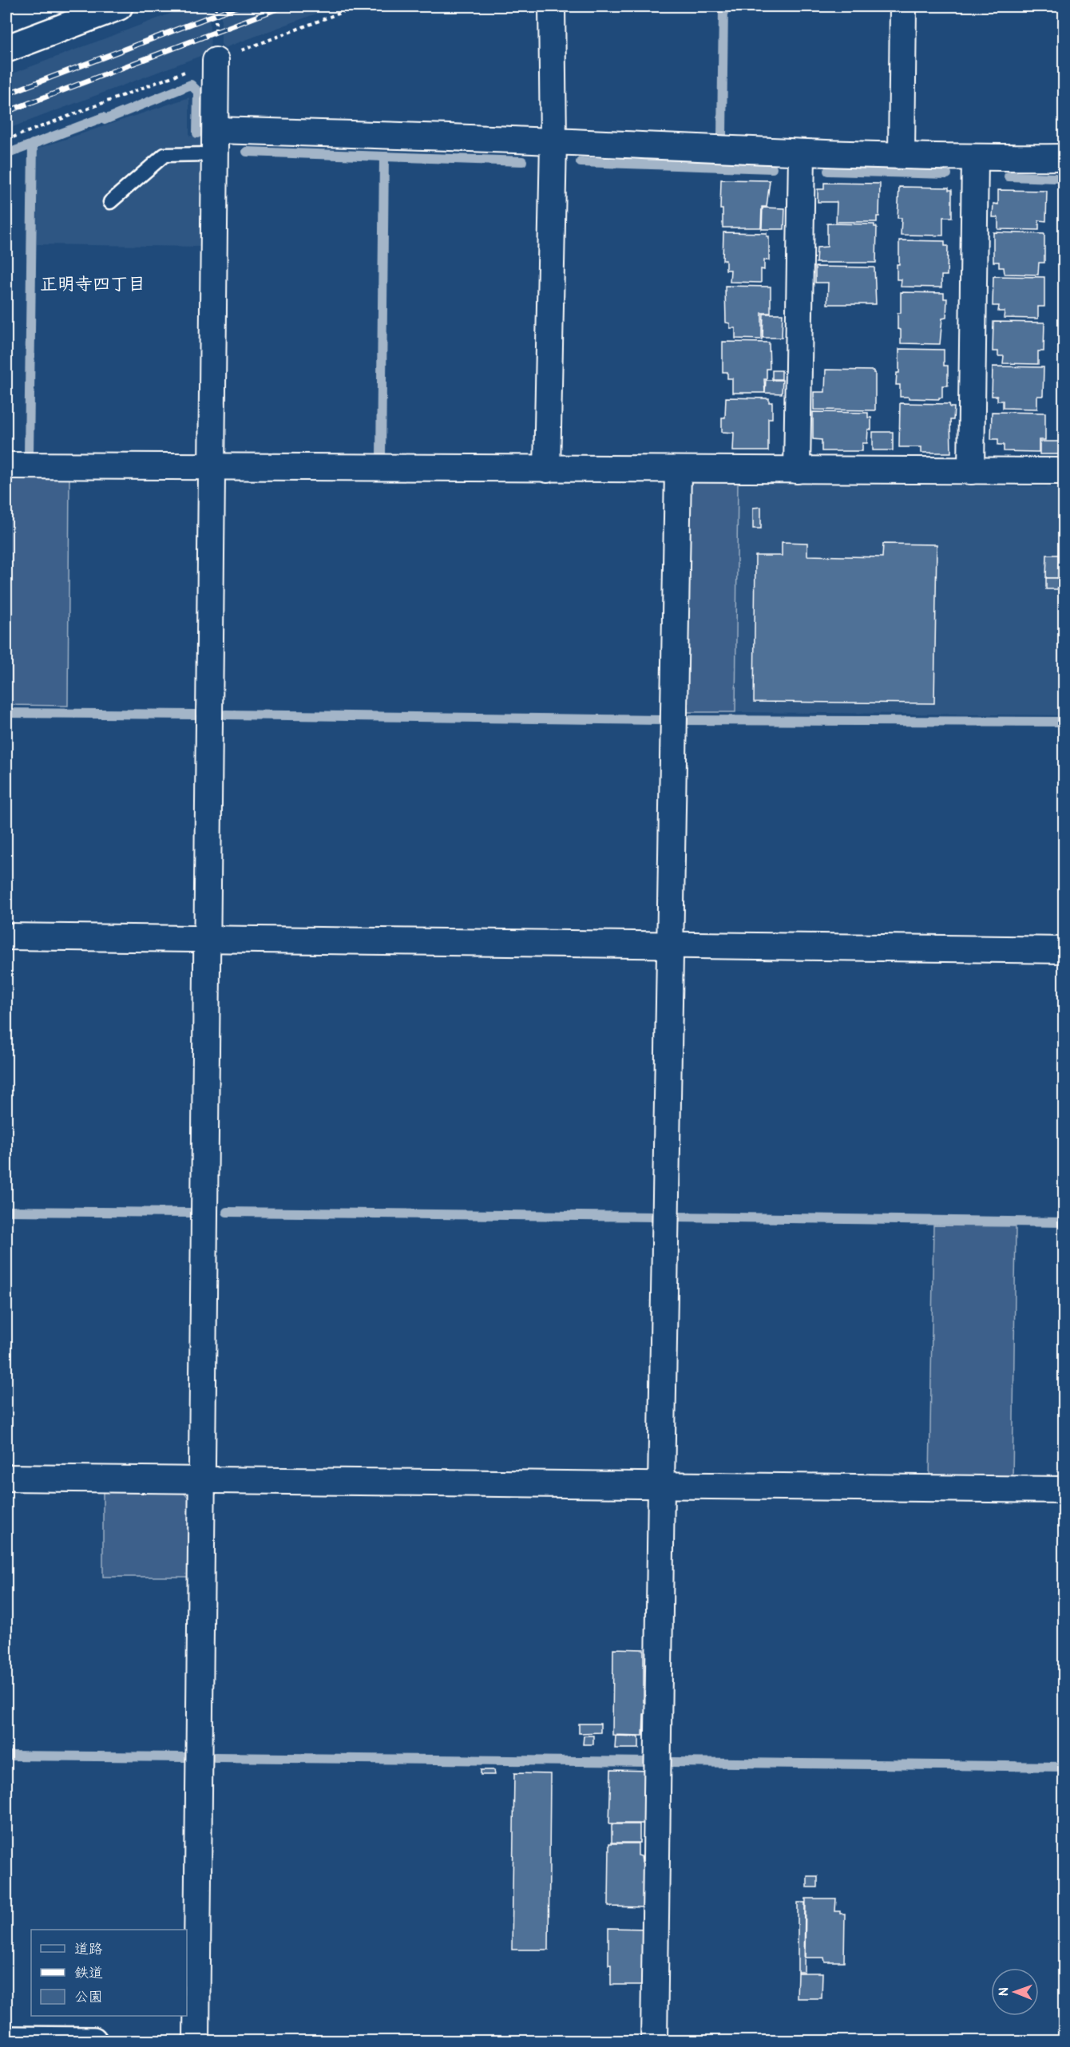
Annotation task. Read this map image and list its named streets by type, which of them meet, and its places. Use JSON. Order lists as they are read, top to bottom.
{
  "districts": ["正明寺四丁目"],
  "legend": ["道路", "鉄道", "公園"],
  "north": "left"
}
